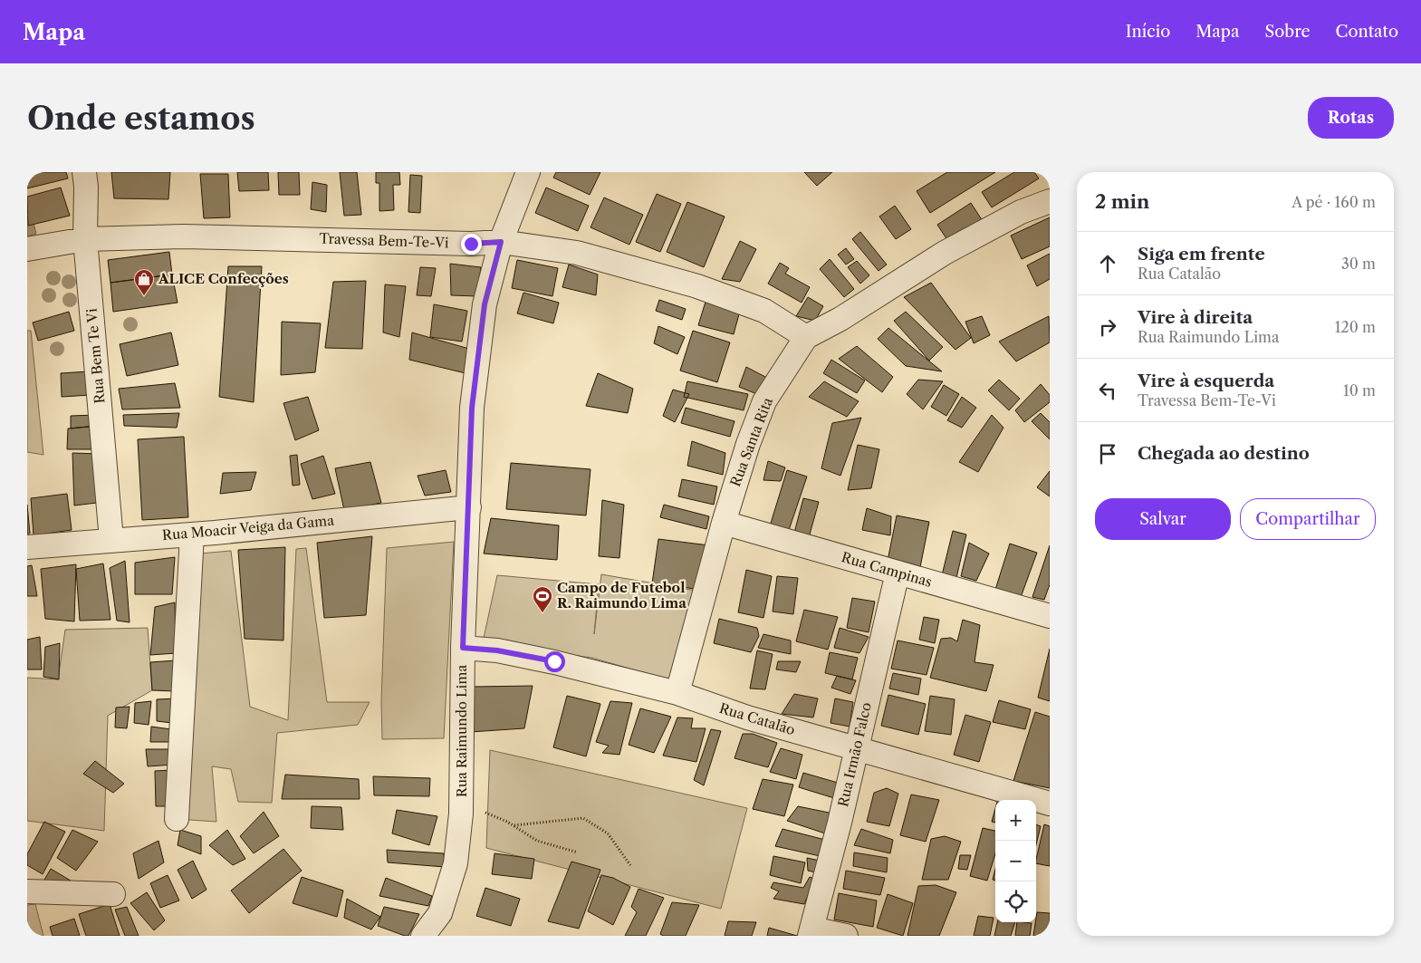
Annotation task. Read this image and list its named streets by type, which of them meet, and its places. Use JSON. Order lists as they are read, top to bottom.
{
  "streets": {
    "street": [
      "Travessa Bem-Te-Vi",
      "Rua Bem Te Vi",
      "Rua Santa Rita",
      "Rua Moacir Veiga da Gama",
      "Rua Campinas",
      "Rua Catalão",
      "Rua Raimundo Lima",
      "Rua Irmão Falco"
    ]
  },
  "crossings": [
    ["Travessa Bem-Te-Vi", "Rua Bem Te Vi"],
    ["Travessa Bem-Te-Vi", "Rua Santa Rita"],
    ["Travessa Bem-Te-Vi", "Rua Raimundo Lima"],
    ["Rua Bem Te Vi", "Rua Moacir Veiga da Gama"],
    ["Rua Santa Rita", "Rua Campinas"],
    ["Rua Santa Rita", "Rua Catalão"],
    ["Rua Moacir Veiga da Gama", "Rua Raimundo Lima"],
    ["Rua Campinas", "Rua Irmão Falco"],
    ["Rua Catalão", "Rua Raimundo Lima"],
    ["Rua Catalão", "Rua Irmão Falco"]
  ],
  "places": {
    "shop": ["ALICE Confecções"],
    "sports": ["Campo de Futebol R. Raimundo Lima"]
  },
  "page": {
    "header": "Mapa",
    "nav": [
      "Início",
      "Mapa",
      "Sobre",
      "Contato"
    ],
    "buttons": [
      "Rotas",
      ["Salvar", "Compartilhar"]
    ],
    "title": "Onde estamos",
    "heading": ["2 min", "A pé · 160 m"],
    "list": [
      ["Siga em frente", "Rua Catalão", "30 m"],
      ["Vire à direita", "Rua Raimundo Lima", "120 m"],
      ["Vire à esquerda", "Travessa Bem-Te-Vi", "10 m"],
      "Chegada ao destino"
    ],
    "map_buttons": ["+", "−"]
  }
}
